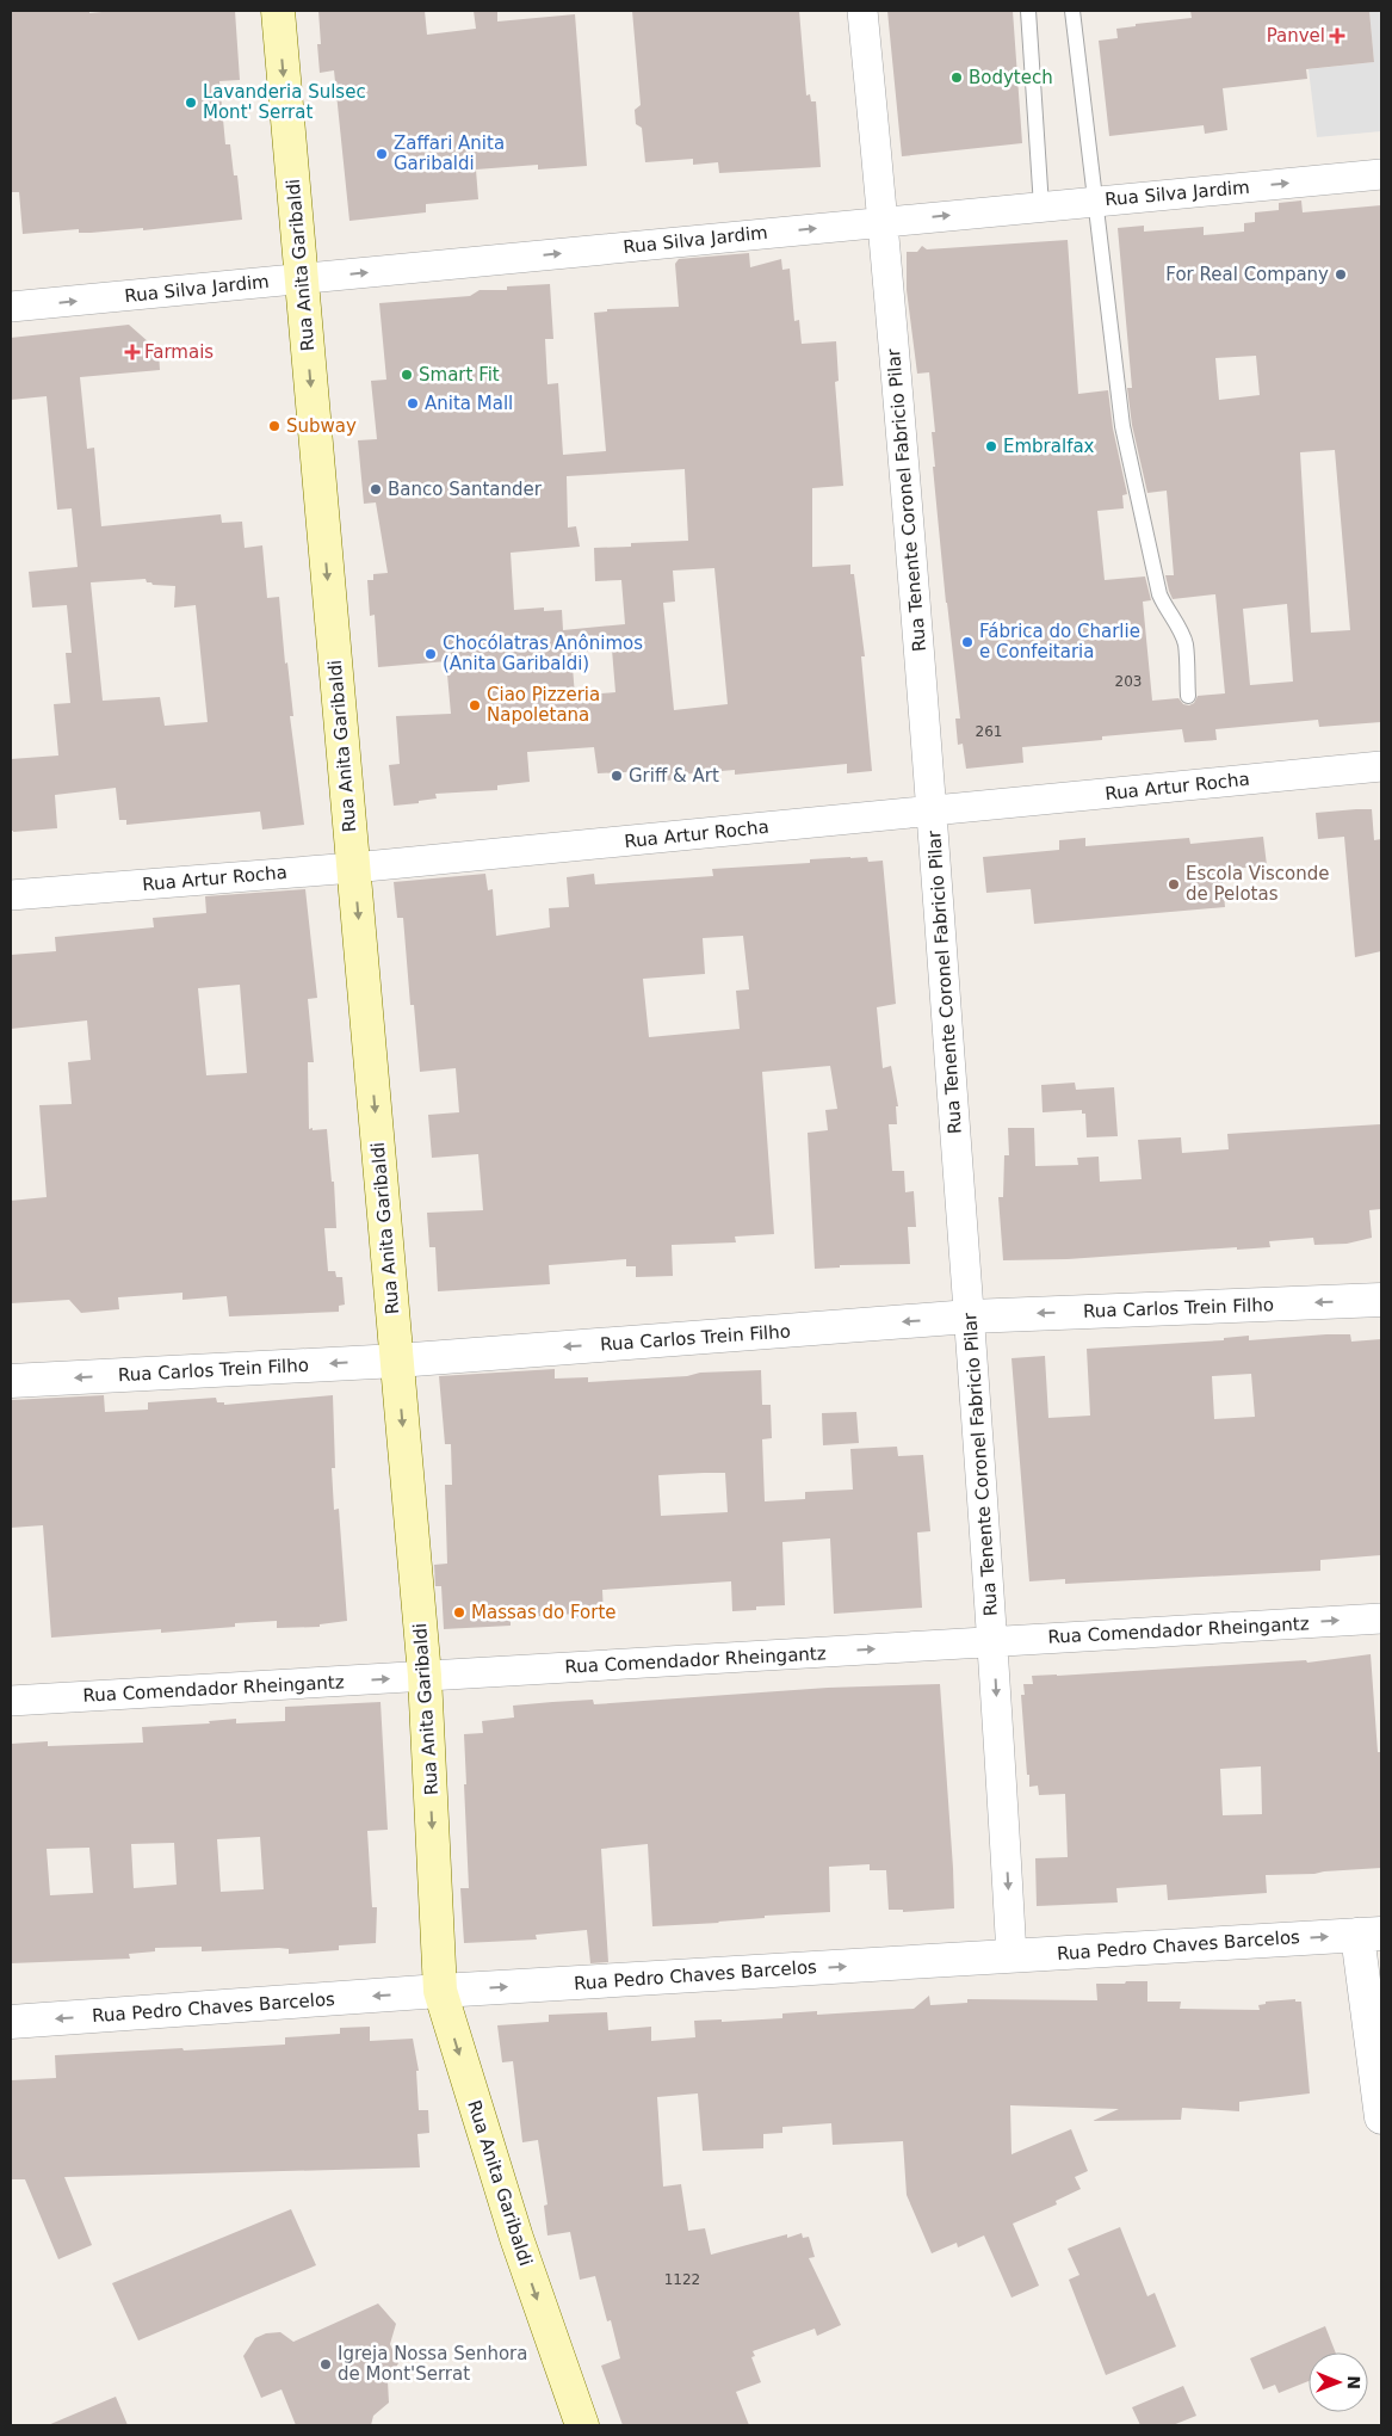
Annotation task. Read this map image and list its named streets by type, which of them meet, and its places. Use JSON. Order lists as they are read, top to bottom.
{
  "streets": {
    "main road": ["Rua Anita Garibaldi"],
    "street": [
      "Rua Silva Jardim",
      "Rua Tenente Coronel Fabricio Pilar",
      "Rua Artur Rocha",
      "Rua Carlos Trein Filho",
      "Rua Comendador Rheingantz",
      "Rua Pedro Chaves Barcelos"
    ]
  },
  "crossings": [
    ["Rua Silva Jardim", "Rua Anita Garibaldi"],
    ["Rua Silva Jardim", "Rua Tenente Coronel Fabricio Pilar"],
    ["Rua Anita Garibaldi", "Rua Artur Rocha"],
    ["Rua Anita Garibaldi", "Rua Carlos Trein Filho"],
    ["Rua Anita Garibaldi", "Rua Comendador Rheingantz"],
    ["Rua Anita Garibaldi", "Rua Pedro Chaves Barcelos"],
    ["Rua Tenente Coronel Fabricio Pilar", "Rua Artur Rocha"],
    ["Rua Tenente Coronel Fabricio Pilar", "Rua Carlos Trein Filho"],
    ["Rua Tenente Coronel Fabricio Pilar", "Rua Comendador Rheingantz"],
    ["Rua Tenente Coronel Fabricio Pilar", "Rua Pedro Chaves Barcelos"]
  ],
  "one_way": [
    "Rua Silva Jardim",
    "Rua Anita Garibaldi",
    "Rua Carlos Trein Filho",
    "Rua Comendador Rheingantz"
  ],
  "places": {
    "health": ["Panvel", "Farmais"],
    "other": [
      "Bodytech",
      "Lavanderia Sulsec Mont' Serrat",
      "Zaffari Anita Garibaldi",
      "For Real Company",
      "Smart Fit",
      "Anita Mall",
      "Subway",
      "Embralfax",
      "Banco Santander",
      "Fábrica do Charlie e Confeitaria",
      "Chocólatras Anônimos (Anita Garibaldi)",
      "Ciao Pizzeria Napoletana",
      "Griff & Art",
      "Escola Visconde de Pelotas",
      "Massas do Forte",
      "Igreja Nossa Senhora de Mont'Serrat"
    ]
  },
  "house_numbers": ["203", "261", "1122"],
  "north": "right"
}
